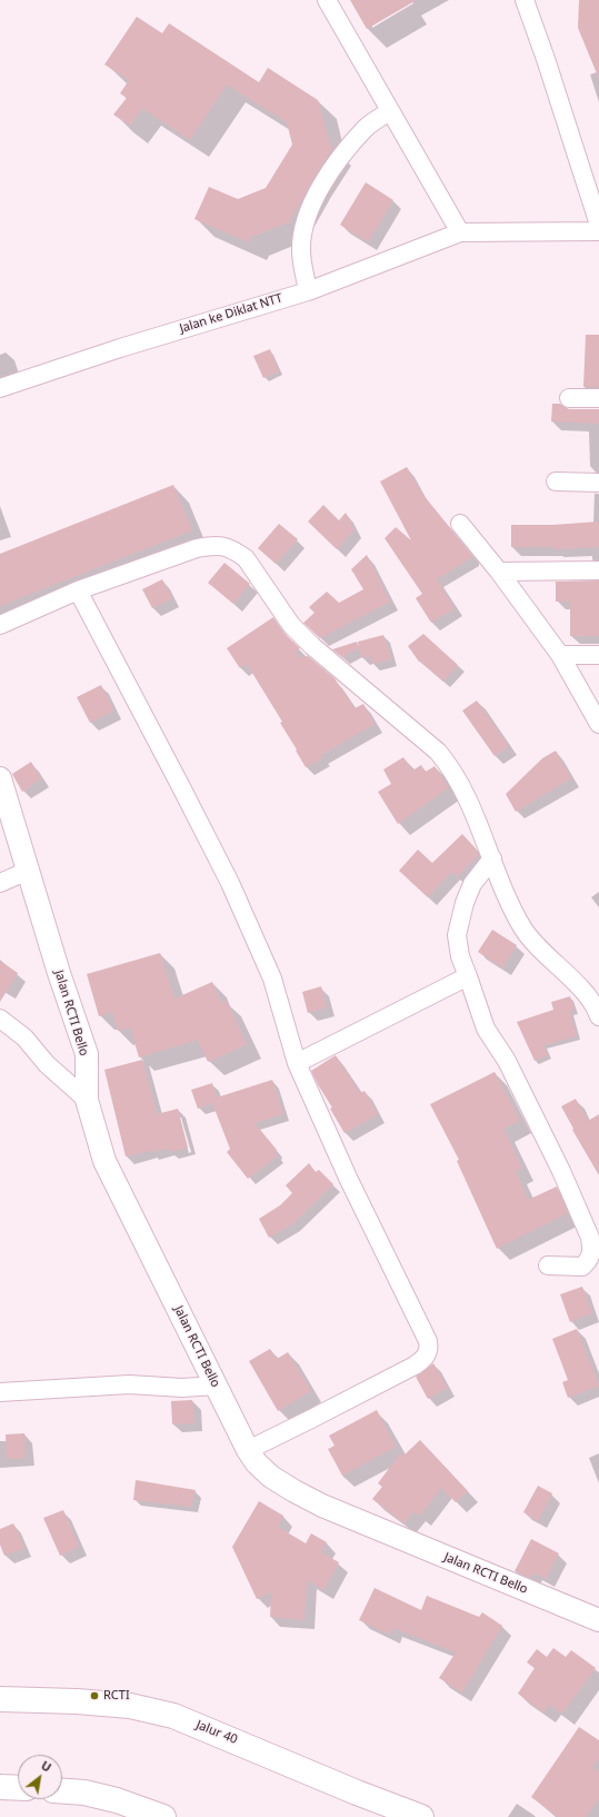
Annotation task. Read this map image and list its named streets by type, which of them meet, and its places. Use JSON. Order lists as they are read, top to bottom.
{
  "streets": {
    "highway": ["Jalur 40"],
    "street": ["Jalan ke Diklat NTT", "Jalan RCTI Bello"]
  },
  "places": ["RCTI"],
  "north": "top right"
}
